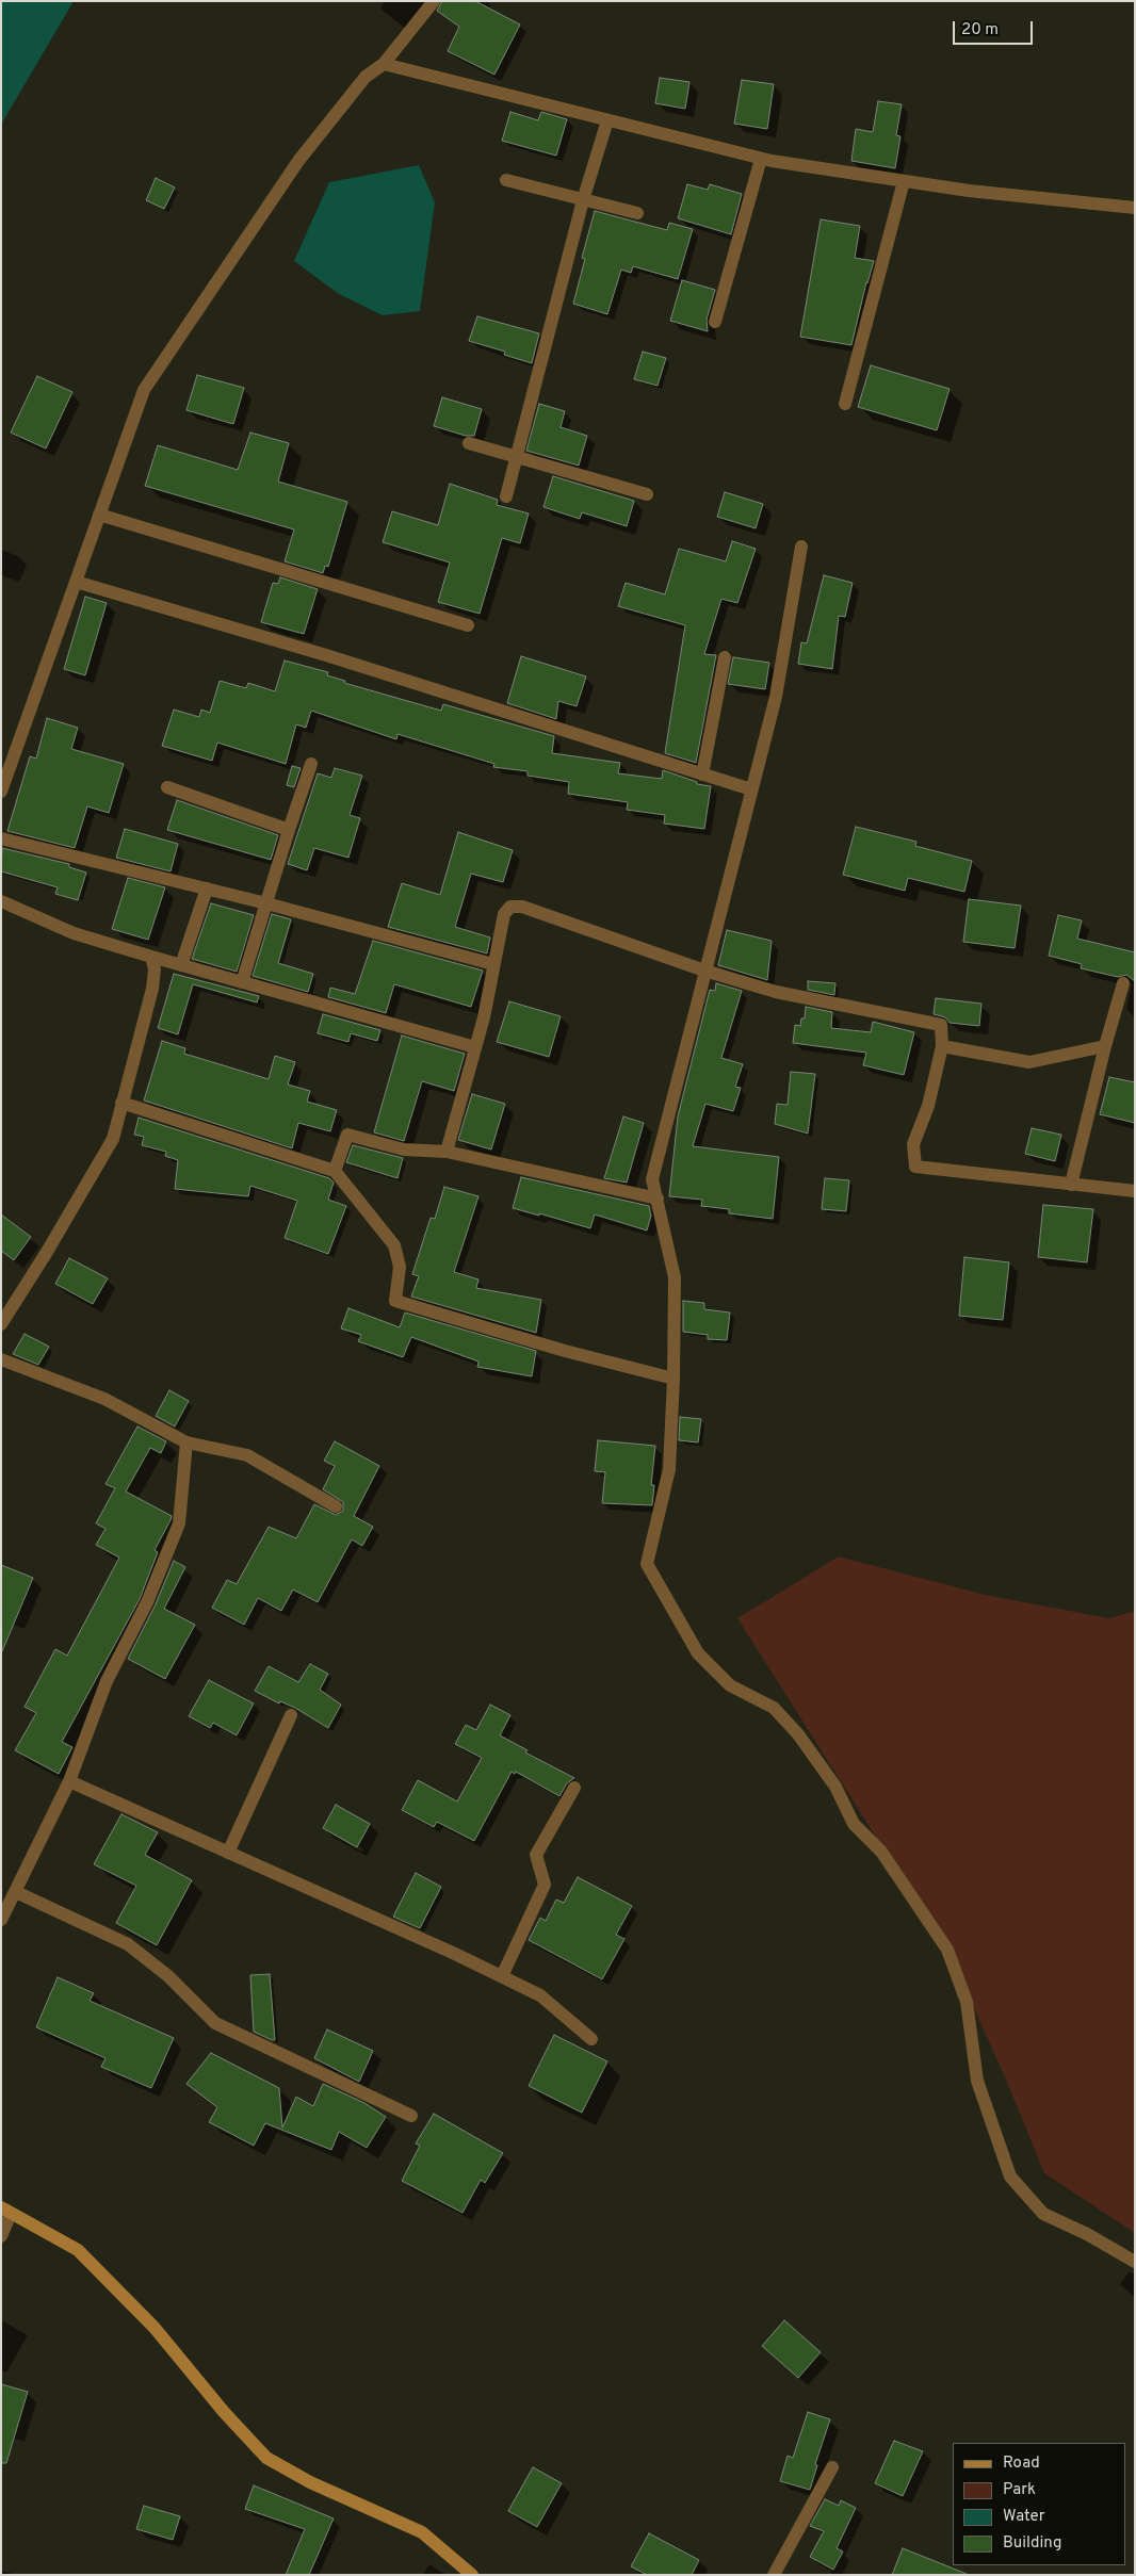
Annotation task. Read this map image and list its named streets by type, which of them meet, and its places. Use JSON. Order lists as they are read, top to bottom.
{
  "legend": [
    "Road",
    "Park",
    "Water",
    "Building"
  ],
  "scale_bar": "20 m"
}
